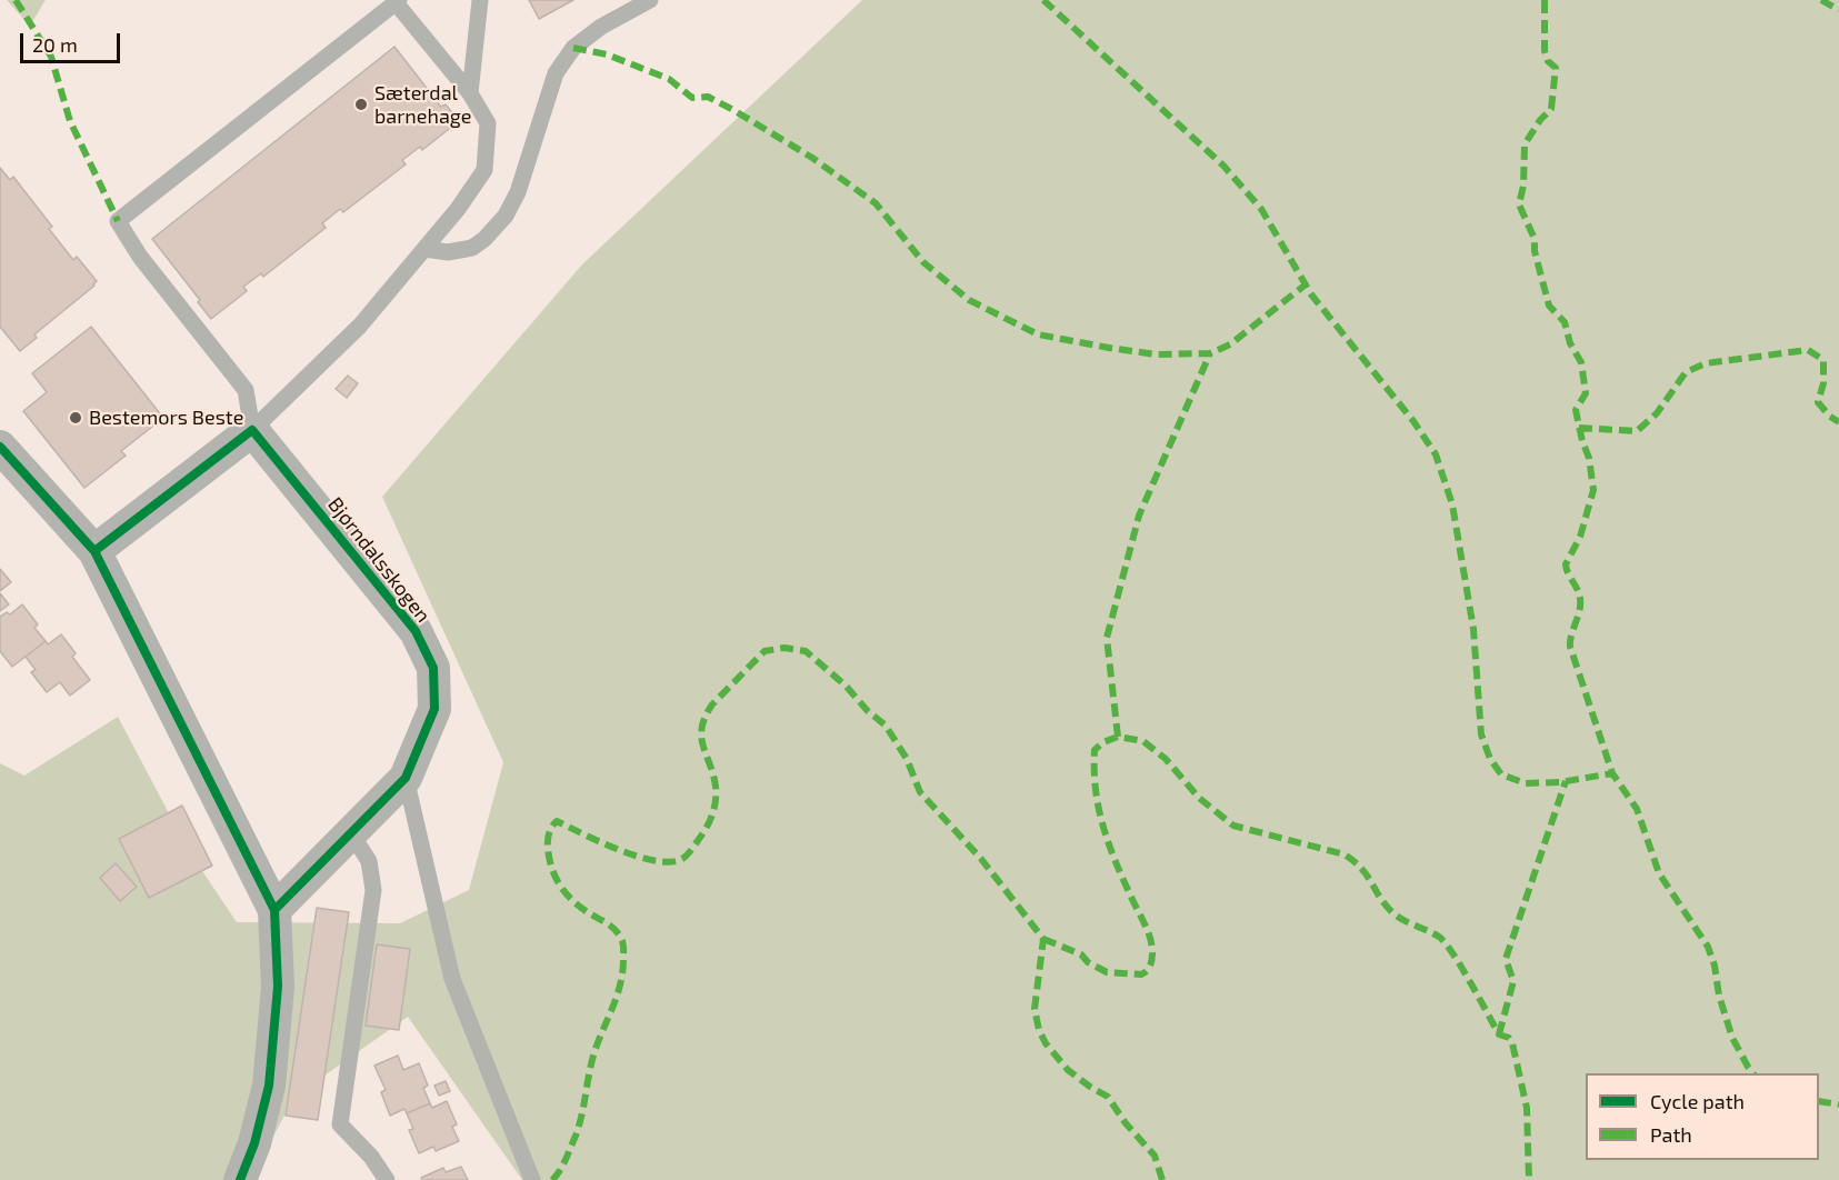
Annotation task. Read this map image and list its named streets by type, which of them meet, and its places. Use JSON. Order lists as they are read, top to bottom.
{
  "streets": {
    "street": ["Bjørndalsskogen"]
  },
  "places": ["Sæterdal barnehage", "Bestemors Beste"],
  "legend": ["Cycle path", "Path"],
  "scale_bar": "20 m"
}
